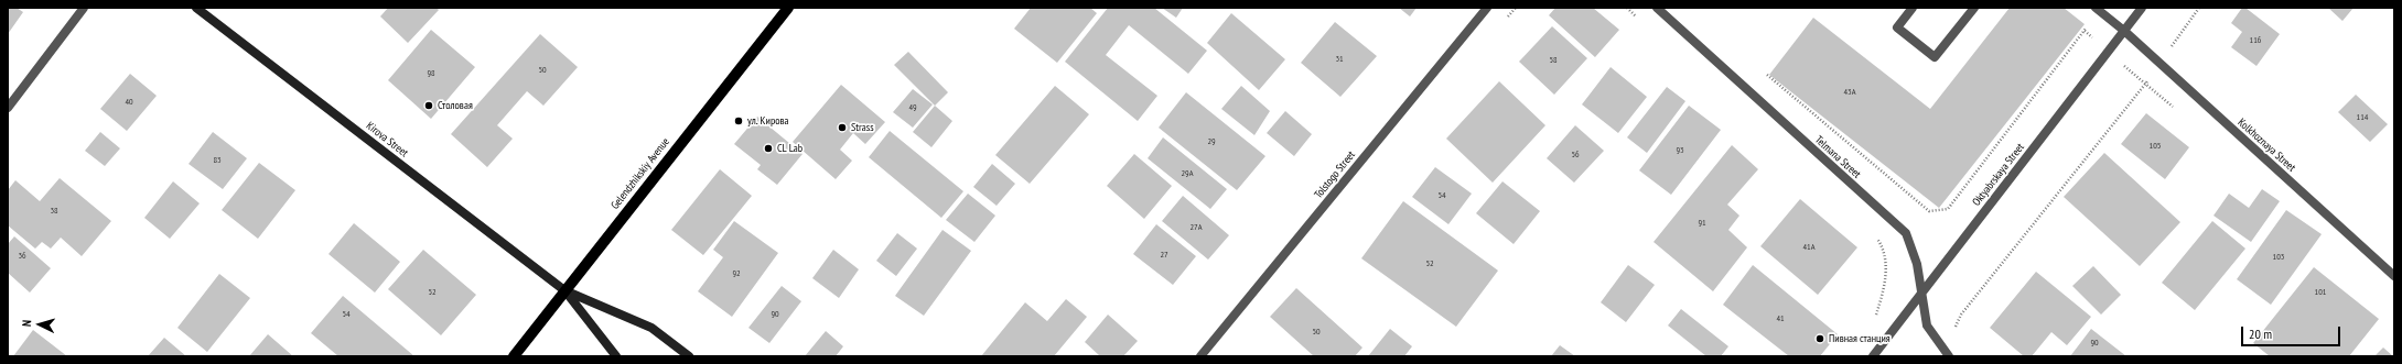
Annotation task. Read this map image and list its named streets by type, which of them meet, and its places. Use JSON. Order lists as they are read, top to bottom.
{
  "streets": {
    "main road": ["Kirova Street", "Gelendzhikskiy Avenue"],
    "street": [
      "Kolkhoznaya Street",
      "Telmana Street",
      "Tolstogo Street",
      "Oktyabrskaya Street"
    ]
  },
  "crossings": [
    ["Kirova Street", "Gelendzhikskiy Avenue"],
    ["Kolkhoznaya Street", "Oktyabrskaya Street"],
    ["Telmana Street", "Oktyabrskaya Street"]
  ],
  "places": [
    "Столовая",
    "ул. Кирова",
    "Strass",
    "CL Lab",
    "Пивная станция"
  ],
  "house_numbers": [
    "116",
    "31",
    "58",
    "50",
    "98",
    "43А",
    "40",
    "49",
    "114",
    "29",
    "105",
    "93",
    "56",
    "83",
    "29А",
    "54",
    "38",
    "91",
    "27А",
    "41А",
    "27",
    "36",
    "103",
    "52",
    "92",
    "52",
    "101",
    "54",
    "90",
    "41",
    "50",
    "90"
  ],
  "scale_bar": "20 m",
  "north": "left"
}
